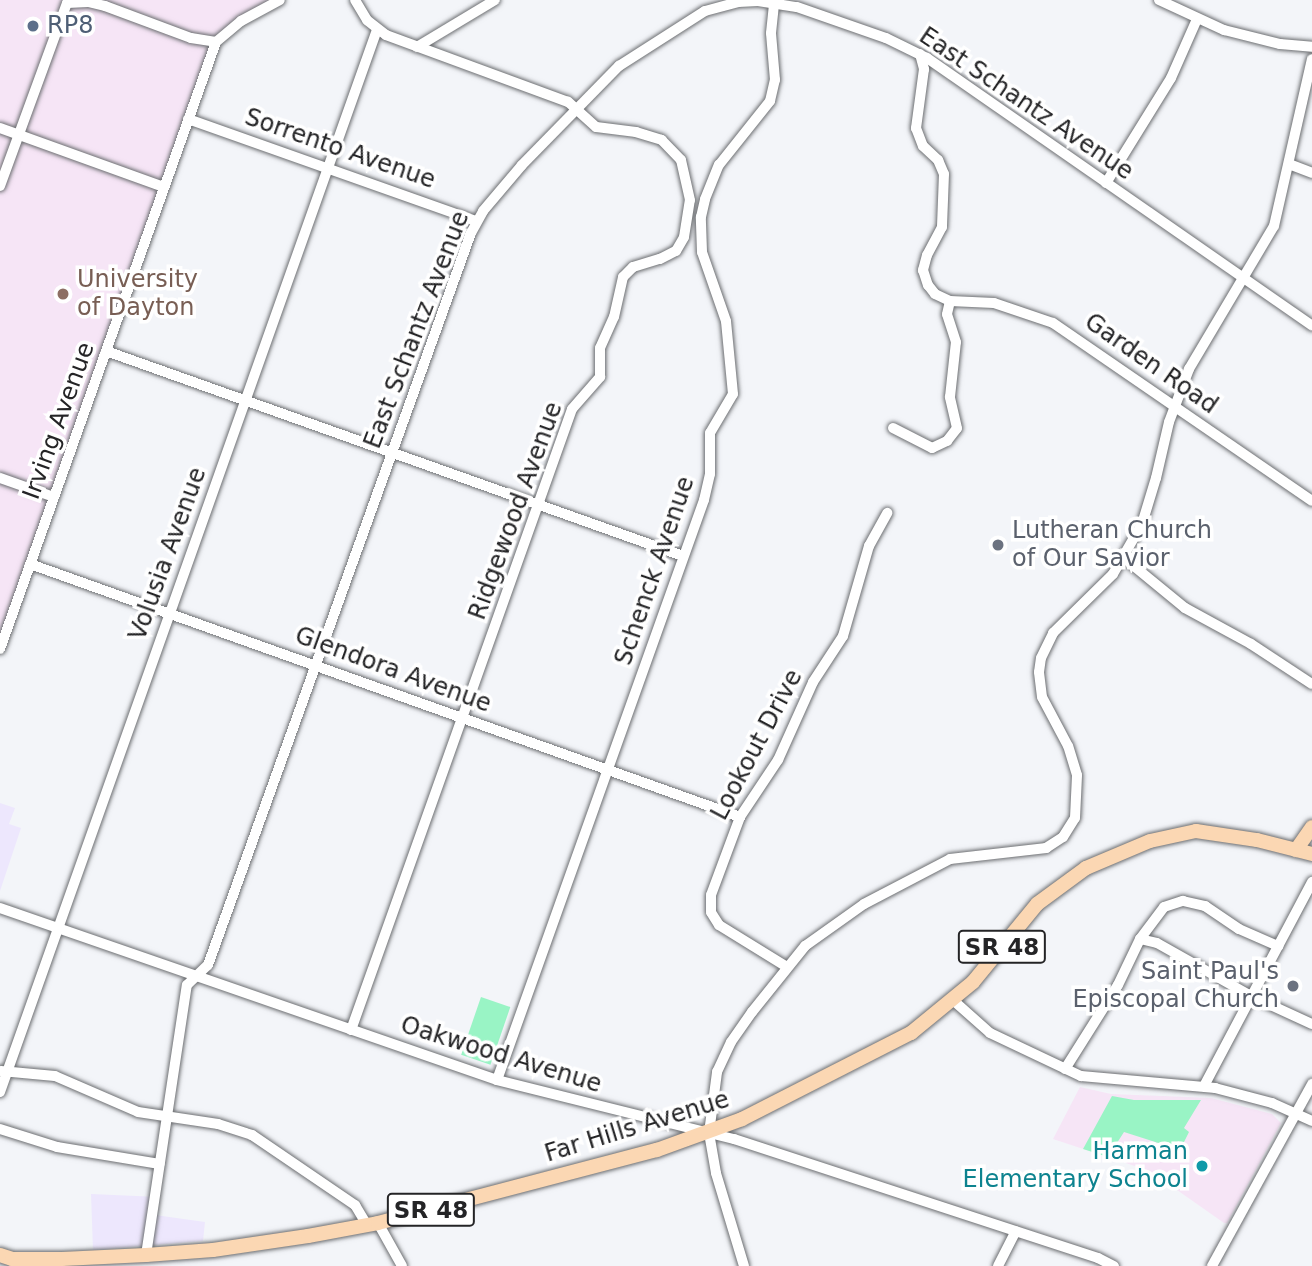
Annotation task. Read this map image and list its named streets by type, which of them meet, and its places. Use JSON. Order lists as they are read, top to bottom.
{
  "streets": {
    "main road": ["SR 48", "Far Hills Avenue"],
    "street": [
      "East Schantz Avenue",
      "Sorrento Avenue",
      "Garden Road",
      "Irving Avenue",
      "Ridgewood Avenue",
      "Volusia Avenue",
      "Schenck Avenue",
      "Glendora Avenue",
      "Lookout Drive",
      "Oakwood Avenue"
    ]
  },
  "crossings": [
    ["East Schantz Avenue", "Sorrento Avenue"],
    ["East Schantz Avenue", "Schenck Avenue"],
    ["East Schantz Avenue", "Glendora Avenue"],
    ["East Schantz Avenue", "Oakwood Avenue"],
    ["East Schantz Avenue", "Far Hills Avenue"],
    ["Sorrento Avenue", "Irving Avenue"],
    ["Sorrento Avenue", "Volusia Avenue"],
    ["Irving Avenue", "Glendora Avenue"],
    ["Ridgewood Avenue", "Schenck Avenue"],
    ["Ridgewood Avenue", "Glendora Avenue"],
    ["Ridgewood Avenue", "Oakwood Avenue"],
    ["Volusia Avenue", "Glendora Avenue"],
    ["Volusia Avenue", "Oakwood Avenue"],
    ["Schenck Avenue", "Glendora Avenue"],
    ["Schenck Avenue", "Oakwood Avenue"],
    ["Glendora Avenue", "Lookout Drive"],
    ["Oakwood Avenue", "Far Hills Avenue"]
  ],
  "places": [
    "RP8",
    "University of Dayton",
    "Lutheran Church of Our Savior",
    "Saint Paul's Episcopal Church",
    "Harman Elementary School"
  ]
}
